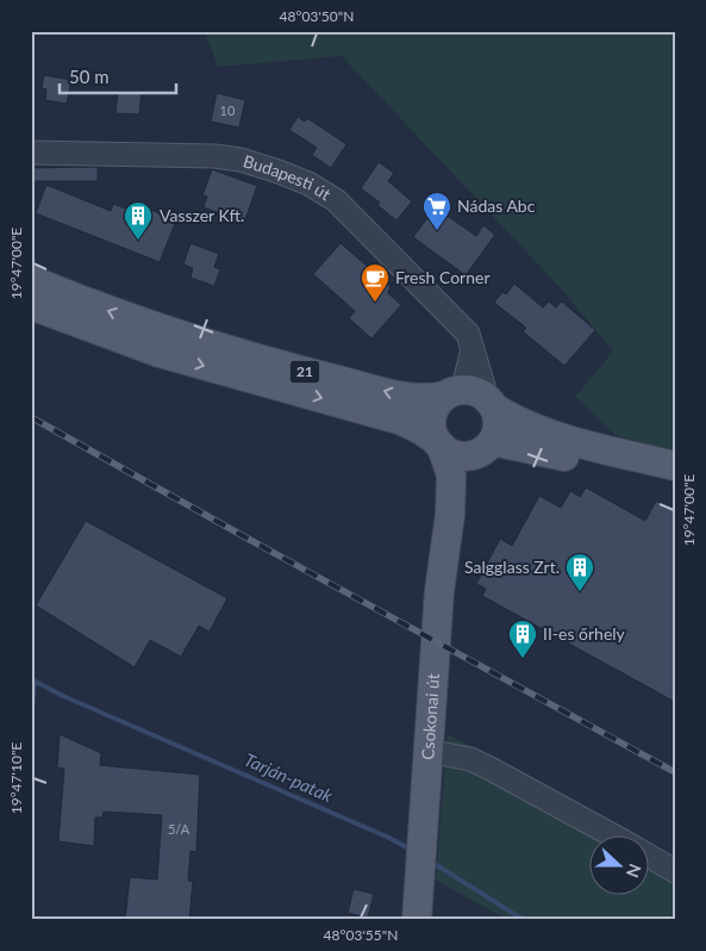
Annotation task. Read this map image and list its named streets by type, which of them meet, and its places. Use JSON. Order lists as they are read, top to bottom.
{
  "streets": {
    "main road": ["21", "Csokonai út"],
    "street": ["Budapesti út"]
  },
  "crossings": [
    ["Budapesti út", "21"]
  ],
  "water": ["Tarján-patak"],
  "places": {
    "supermarket": ["Nádas Abc"],
    "building": ["Vasszer Kft.", "Salgglass Zrt.", "II-es őrhely"],
    "cafe": ["Fresh Corner"]
  },
  "house_numbers": ["10", "5/A"],
  "scale_bar": "50 m",
  "north": "right",
  "coordinates": [
    "48°03'50\"N",
    "19°47'00\"E",
    "19°47'10\"E",
    "48°03'55\"N"
  ]
}
